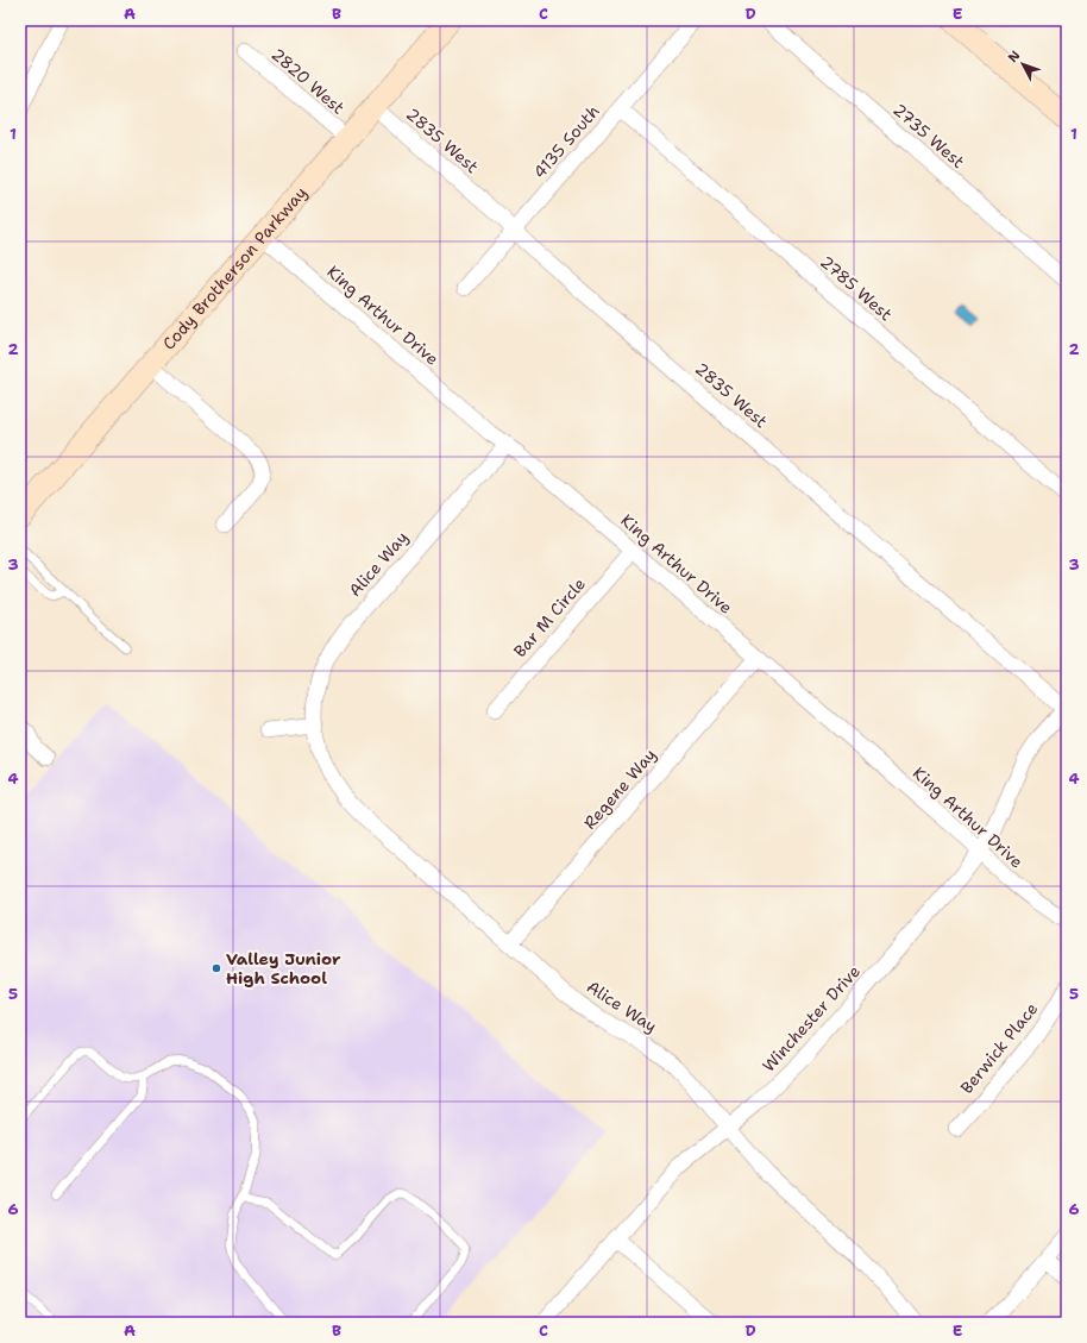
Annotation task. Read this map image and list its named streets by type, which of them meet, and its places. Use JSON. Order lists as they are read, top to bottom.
{
  "streets": {
    "main road": ["Cody Brotherson Parkway"],
    "street": [
      "2820 West",
      "2735 West",
      "2835 West",
      "4135 South",
      "2785 West",
      "King Arthur Drive",
      "Alice Way",
      "Bar M Circle",
      "Regene Way",
      "Winchester Drive",
      "Berwick Place"
    ]
  },
  "crossings": [
    ["2820 West", "Cody Brotherson Parkway"],
    ["2835 West", "4135 South"],
    ["2835 West", "Cody Brotherson Parkway"],
    ["2835 West", "Winchester Drive"],
    ["4135 South", "2785 West"],
    ["Cody Brotherson Parkway", "King Arthur Drive"],
    ["King Arthur Drive", "Alice Way"],
    ["King Arthur Drive", "Bar M Circle"],
    ["King Arthur Drive", "Regene Way"],
    ["King Arthur Drive", "Winchester Drive"],
    ["Alice Way", "Regene Way"],
    ["Alice Way", "Winchester Drive"]
  ],
  "places": ["Valley Junior High School"],
  "north": "top left",
  "grid": {
    "columns": [
      "A",
      "B",
      "C",
      "D",
      "E"
    ],
    "rows": [
      "1",
      "2",
      "3",
      "4",
      "5",
      "6"
    ]
  }
}
